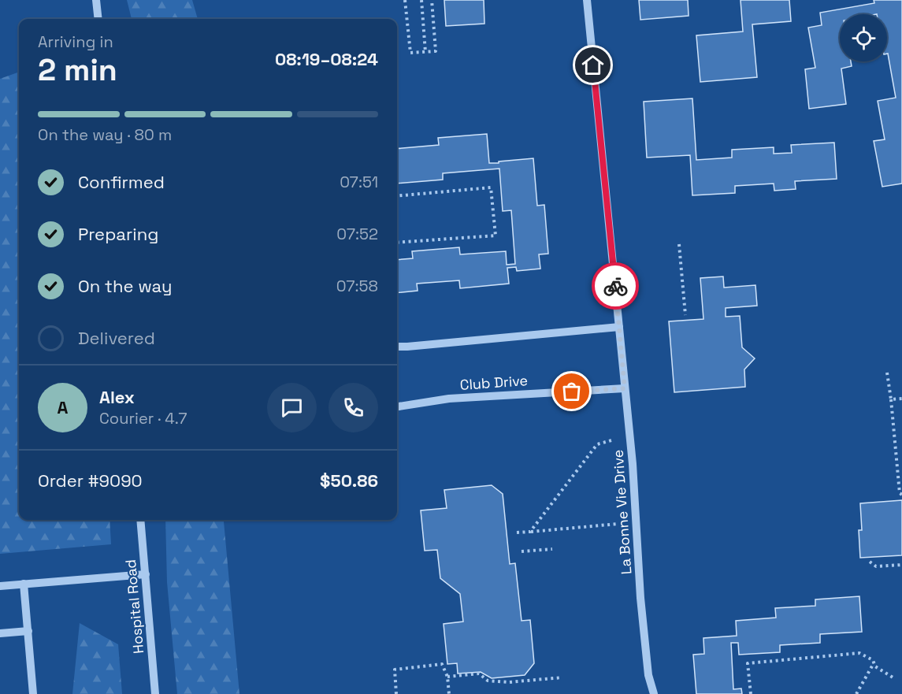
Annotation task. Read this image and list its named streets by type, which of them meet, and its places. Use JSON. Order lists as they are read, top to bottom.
{
  "streets": {
    "street": ["Club Drive", "La Bonne Vie Drive", "Hospital Road"]
  },
  "crossings": [
    ["Club Drive", "La Bonne Vie Drive"]
  ],
  "page": {
    "heading": ["2 min", "Arriving in", "08:19–08:24"],
    "panel": [
      "Alex",
      "Courier · 4.7",
      "Order #9090",
      "$50.86"
    ],
    "bar": "On the way · 80 m",
    "list": [
      ["Confirmed", "07:51"],
      ["Preparing", "07:52"],
      ["On the way", "07:58"],
      "Delivered"
    ],
    "round": "A"
  }
}
